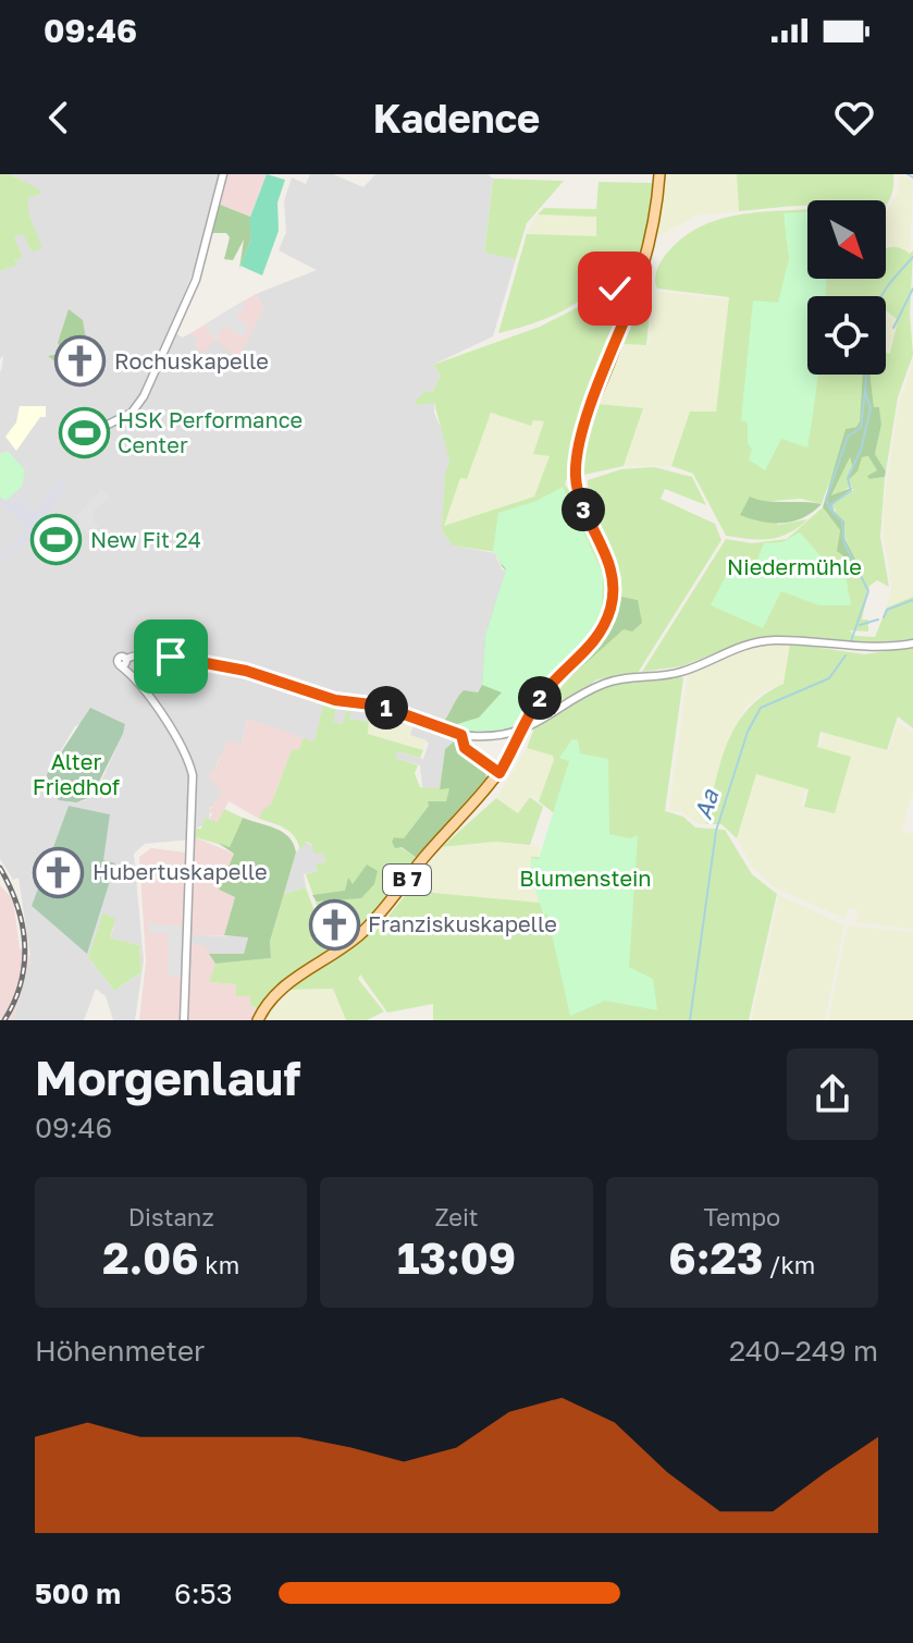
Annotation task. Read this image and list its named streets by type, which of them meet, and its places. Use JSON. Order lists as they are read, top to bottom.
{
  "streets": {
    "main road": ["B 7"]
  },
  "water": ["Aa"],
  "parks": ["Niedermühle", "Alter Friedhof", "Blumenstein"],
  "places": {
    "church": ["Rochuskapelle", "Hubertuskapelle", "Franziskuskapelle"],
    "sports": ["HSK Performance Center", "New Fit 24"]
  },
  "north": "bottom right",
  "page": {
    "status": "09:46",
    "header": "Kadence",
    "pins": ["3", "2", "1"],
    "heading": ["Morgenlauf", "09:46"],
    "stats": [
      ["Distanz", "2.06 km"],
      ["Zeit", "13:09"],
      ["Tempo", "6:23 /km"]
    ],
    "chart": ["Höhenmeter", "240–249 m"],
    "list": [
      {
        "name": "500 m",
        "note": "6:53"
      }
    ]
  }
}
